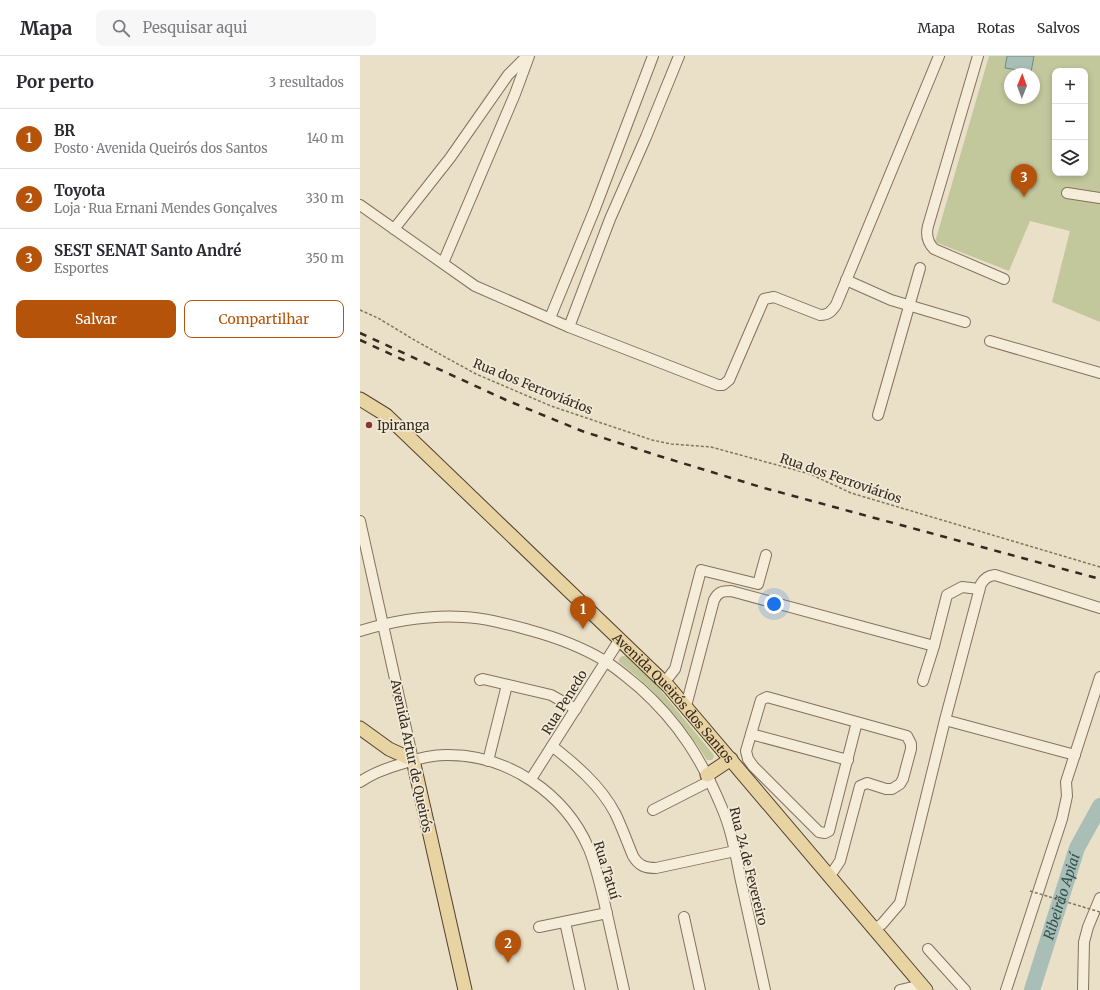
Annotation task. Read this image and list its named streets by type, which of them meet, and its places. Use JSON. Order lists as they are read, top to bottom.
{
  "streets": {
    "main road": ["Avenida Queirós dos Santos", "Avenida Artur de Queirós"],
    "street": ["Rua Penedo", "Rua 24 de Fevereiro", "Rua Tatuí"],
    "path": ["Rua dos Ferroviários"]
  },
  "crossings": [
    ["Avenida Queirós dos Santos", "Rua Penedo"],
    ["Rua Penedo", "Rua 24 de Fevereiro"],
    ["Rua Penedo", "Rua Tatuí"],
    ["Avenida Artur de Queirós", "Rua 24 de Fevereiro"],
    ["Avenida Artur de Queirós", "Rua Tatuí"]
  ],
  "water": ["Ribeirão Apiaí"],
  "places": ["Ipiranga"],
  "north": "top",
  "page": {
    "header": "Mapa",
    "search": "Pesquisar aqui",
    "nav": ["Mapa", "Rotas", "Salvos"],
    "heading": ["Por perto", "3 resultados"],
    "map_buttons": ["+", "−"],
    "list": [
      {
        "mark": "1",
        "name": "BR",
        "note": "Posto · Avenida Queirós dos Santos",
        "value": "140 m"
      },
      {
        "mark": "2",
        "name": "Toyota",
        "note": "Loja · Rua Ernani Mendes Gonçalves",
        "value": "330 m"
      },
      {
        "mark": "3",
        "name": "SEST SENAT Santo André",
        "note": "Esportes",
        "value": "350 m"
      }
    ],
    "pins": ["3", "1", "2"],
    "buttons": ["Salvar", "Compartilhar"]
  }
}
